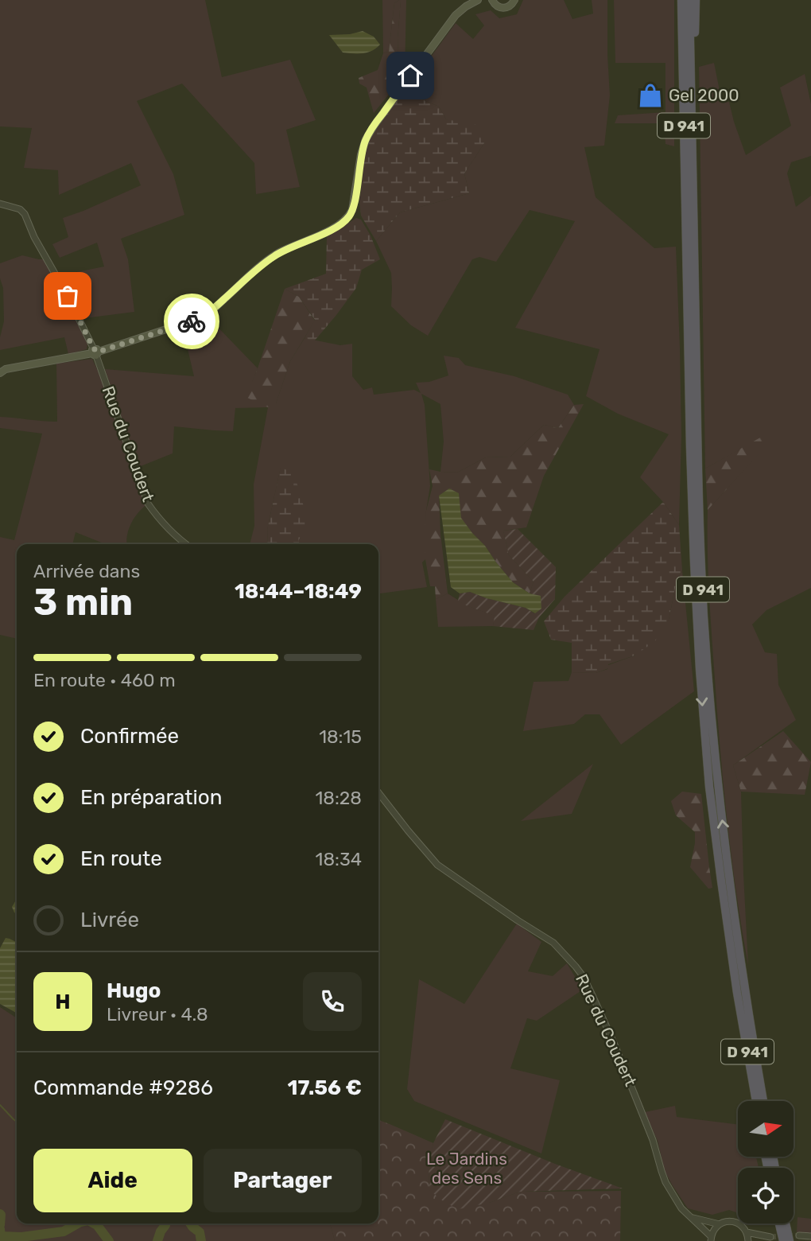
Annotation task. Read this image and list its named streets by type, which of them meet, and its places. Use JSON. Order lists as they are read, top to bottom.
{
  "streets": {
    "highway": ["D 941"],
    "street": ["Rue du Coudert"]
  },
  "parks": ["Le Jardins des Sens"],
  "places": {
    "shop": ["Gel 2000"]
  },
  "north": "right",
  "page": {
    "heading": ["3 min", "Arrivée dans", "18:44–18:49"],
    "panel": [
      "Hugo",
      "Livreur · 4.8",
      "Commande #9286",
      "17.56 €"
    ],
    "bar": "En route · 460 m",
    "list": [
      ["Confirmée", "18:15"],
      ["En préparation", "18:28"],
      ["En route", "18:34"],
      "Livrée"
    ],
    "round": "H",
    "buttons": ["Aide", "Partager"]
  }
}
